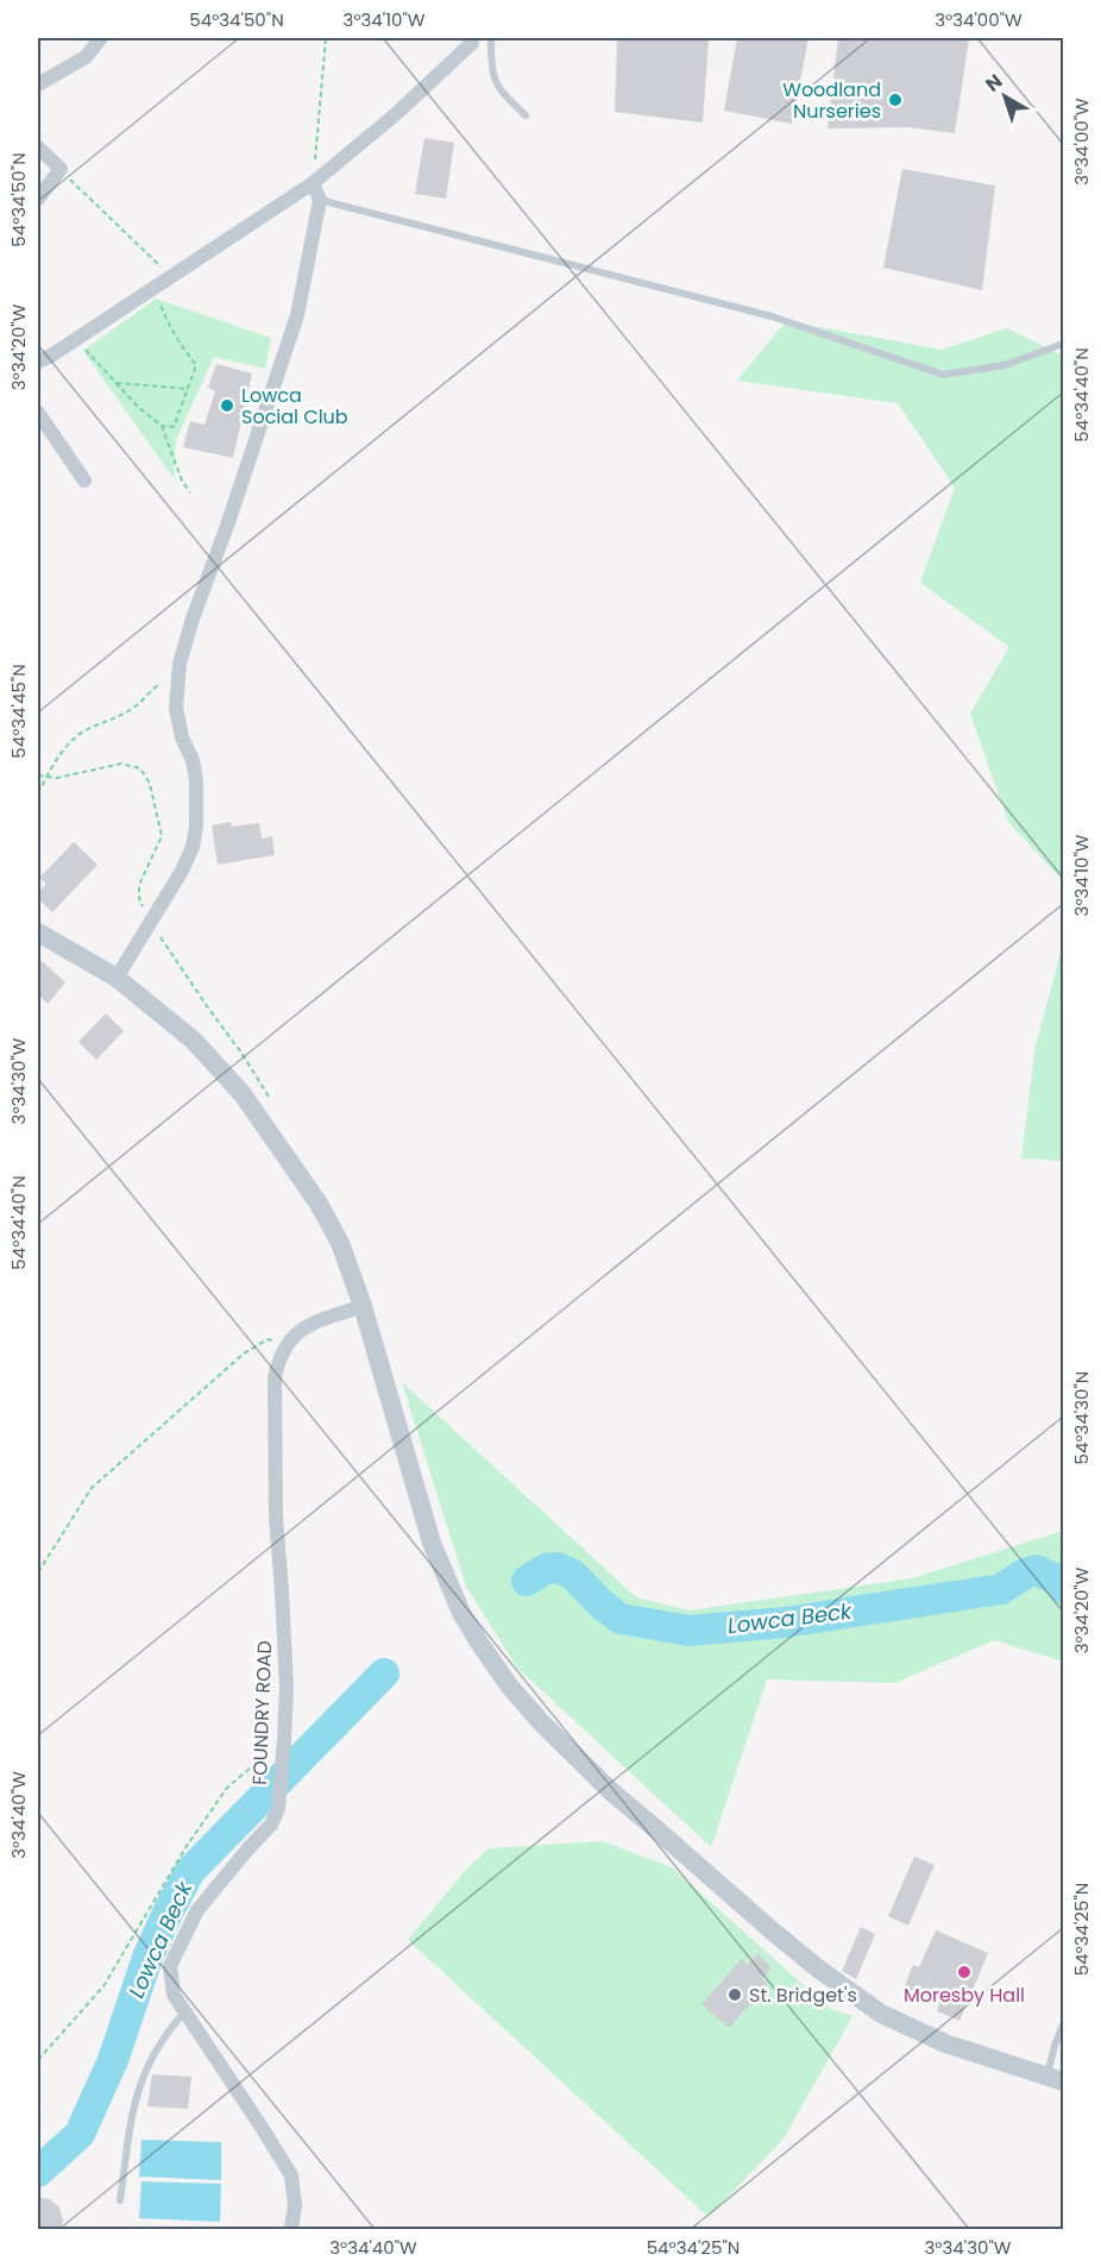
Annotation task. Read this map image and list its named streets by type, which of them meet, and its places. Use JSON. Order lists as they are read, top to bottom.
{
  "streets": {
    "street": ["FOUNDRY ROAD"]
  },
  "water": ["Lowca Beck"],
  "places": [
    "Woodland Nurseries",
    "Lowca Social Club",
    "Moresby Hall",
    "St. Bridget's"
  ],
  "north": "top left",
  "coordinates": [
    "54°34'50\"N",
    "3°34'10\"W",
    "3°34'00\"W",
    "3°34'20\"W",
    "54°34'40\"N",
    "54°34'45\"N",
    "3°34'30\"W",
    "54°34'30\"N",
    "3°34'40\"W",
    "54°34'25\"N"
  ]
}
